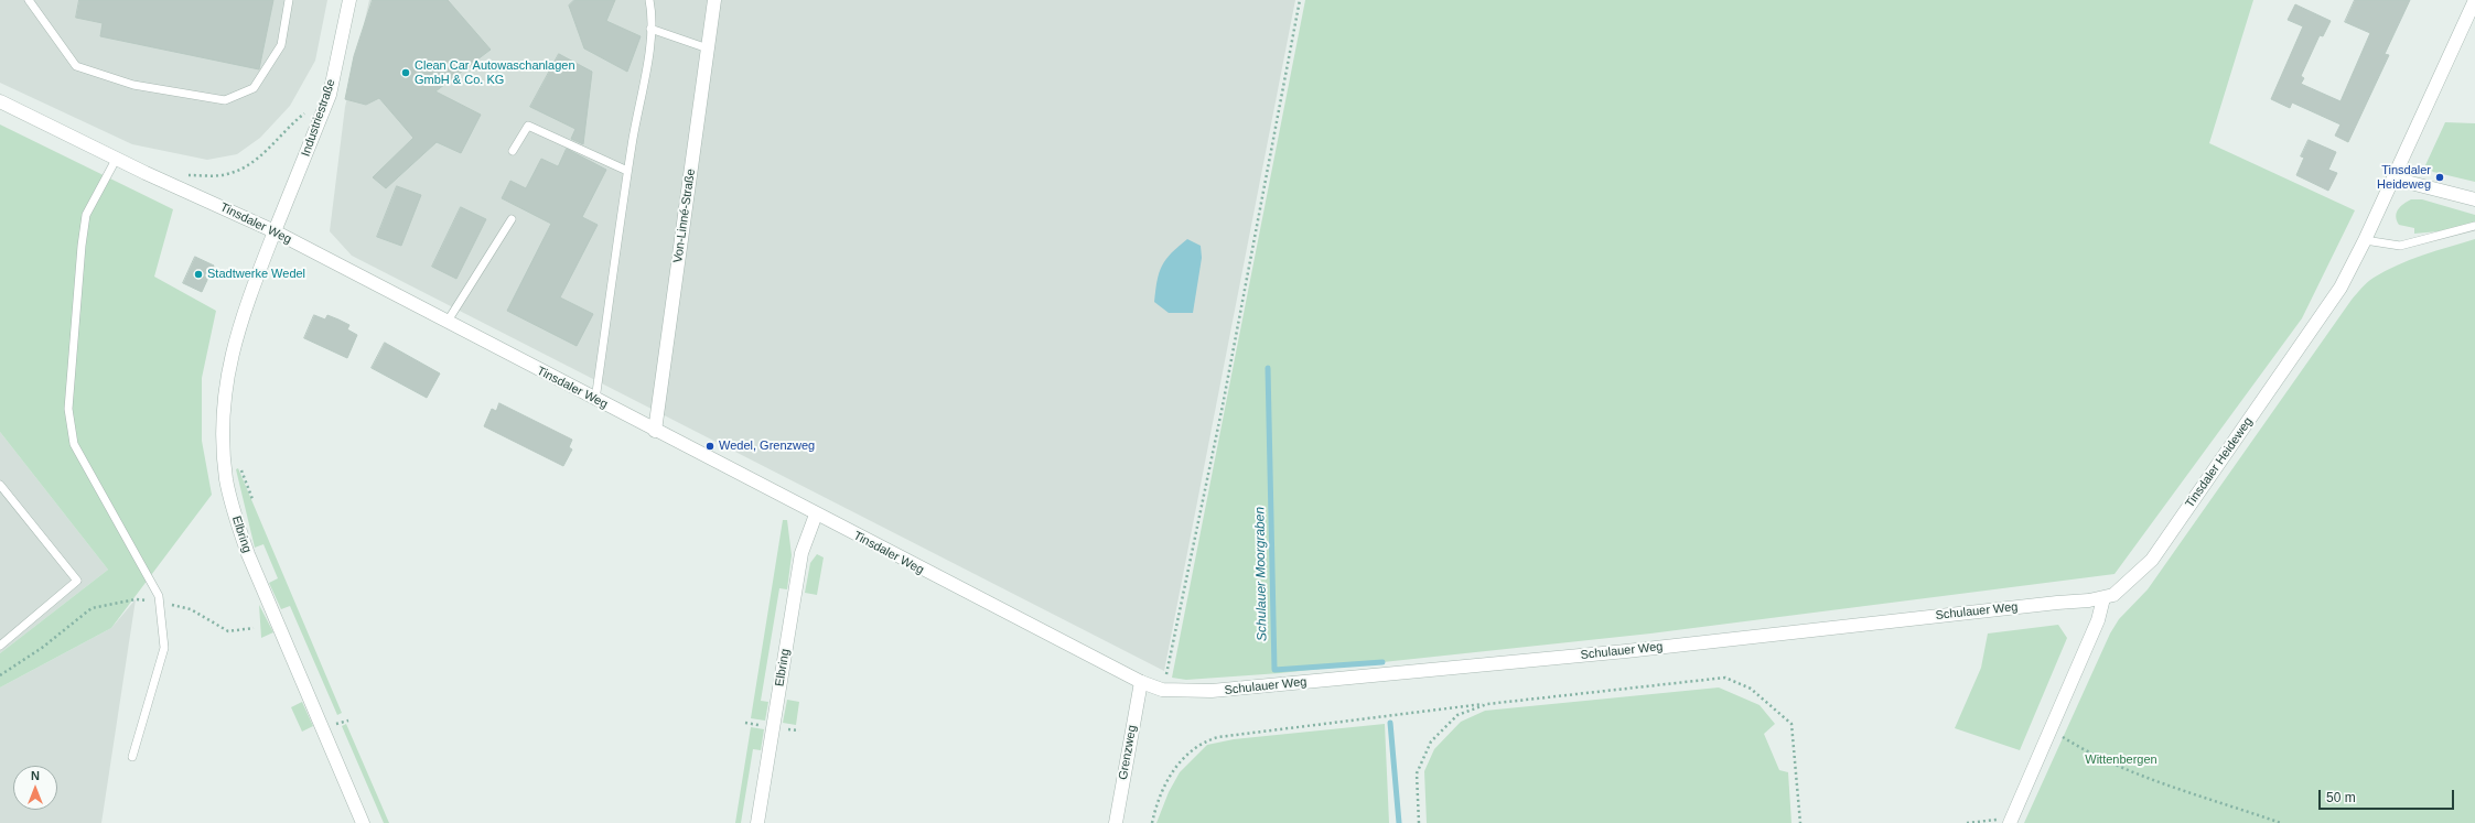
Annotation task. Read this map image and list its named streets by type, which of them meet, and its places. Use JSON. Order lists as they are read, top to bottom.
{
  "streets": {
    "street": [
      "Industriestraße",
      "Von-Linné-Straße",
      "Tinsdaler Weg",
      "Tinsdaler Heideweg",
      "Elbring",
      "Schulauer Weg",
      "Grenzweg"
    ]
  },
  "crossings": [
    ["Industriestraße", "Tinsdaler Weg"],
    ["Industriestraße", "Elbring"],
    ["Von-Linné-Straße", "Tinsdaler Weg"],
    ["Tinsdaler Weg", "Elbring"],
    ["Tinsdaler Weg", "Schulauer Weg"],
    ["Tinsdaler Weg", "Grenzweg"],
    ["Tinsdaler Heideweg", "Schulauer Weg"],
    ["Schulauer Weg", "Grenzweg"]
  ],
  "water": ["Schulauer Moorgraben"],
  "parks": ["Wittenbergen"],
  "places": [
    "Clean Car Autowaschanlagen GmbH & Co. KG",
    "Tinsdaler Heideweg",
    "Stadtwerke Wedel",
    "Wedel, Grenzweg"
  ],
  "scale_bar": "50 m",
  "north": "top"
}
